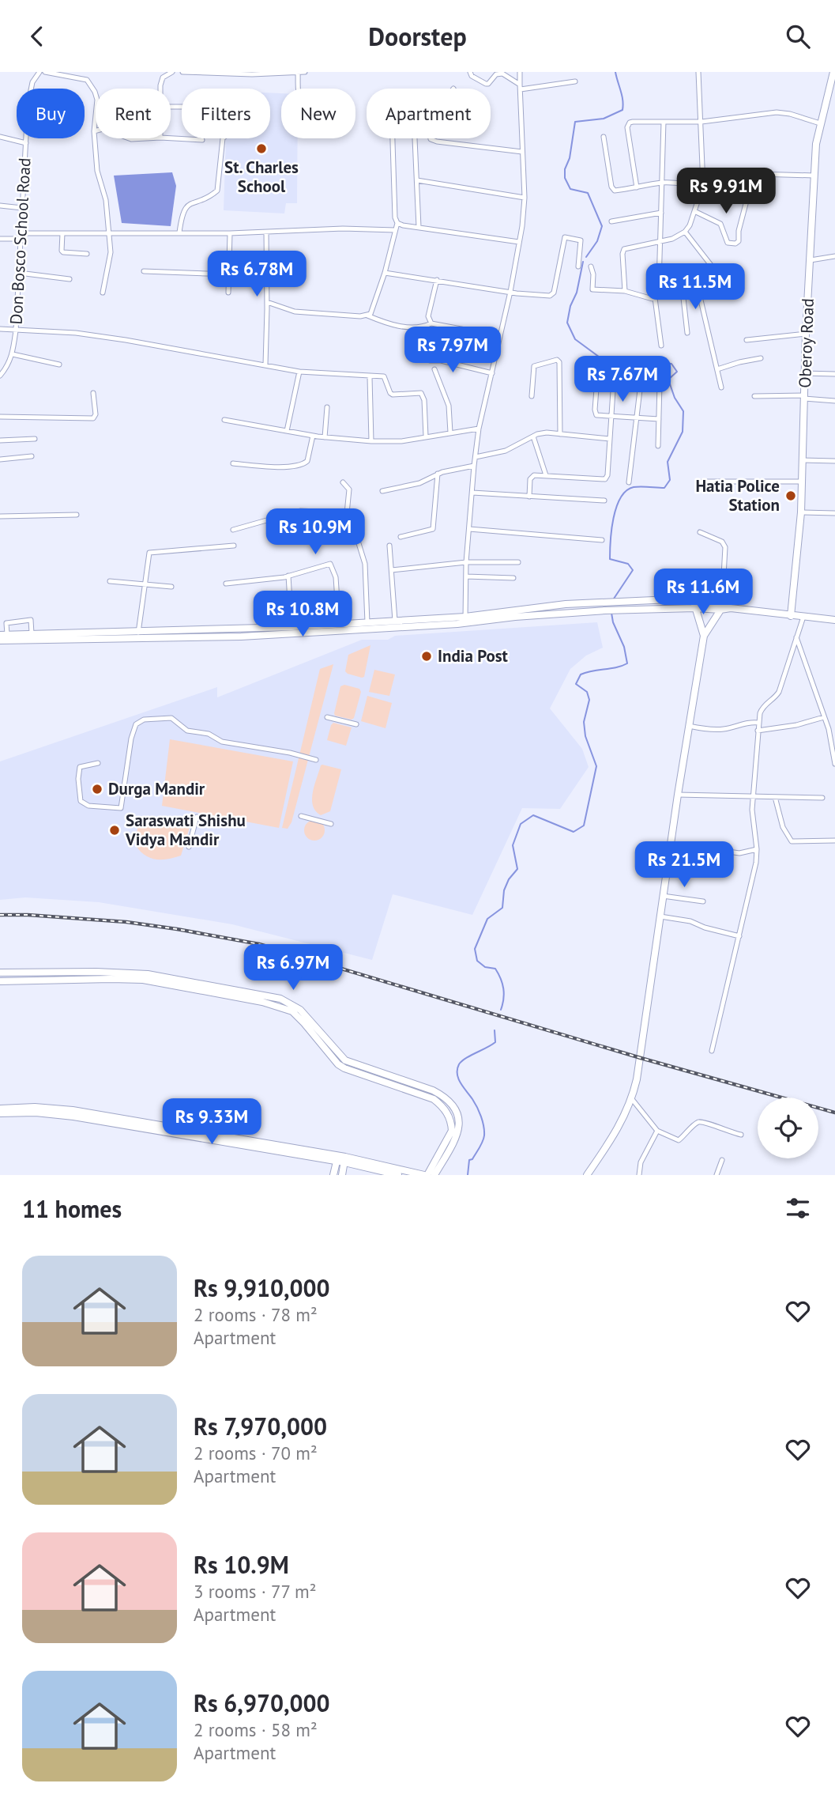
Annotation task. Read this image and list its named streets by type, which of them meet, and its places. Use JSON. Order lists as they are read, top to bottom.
{
  "streets": {
    "street": ["Don Bosco School Road", "Oberoy Road"]
  },
  "places": [
    "St. Charles School",
    "Hatia Police Station",
    "India Post",
    "Durga Mandir",
    "Saraswati Shishu Vidya Mandir"
  ],
  "page": {
    "header": "Doorstep",
    "chip": [
      "Buy",
      "Rent",
      "Filters",
      "New",
      "Apartment"
    ],
    "price": [
      "Rs 9.91M",
      "Rs 6.78M",
      "Rs 11.5M",
      "Rs 7.97M",
      "Rs 7.67M",
      "Rs 10.9M",
      "Rs 11.6M",
      "Rs 10.8M",
      "Rs 21.5M",
      "Rs 6.97M",
      "Rs 9.33M"
    ],
    "heading": "11 homes",
    "list": [
      {
        "name": "Rs 9,910,000",
        "note": "2 rooms · 78 m² · Apartment"
      },
      {
        "name": "Rs 7,970,000",
        "note": "2 rooms · 70 m² · Apartment"
      },
      {
        "name": "Rs 10.9M",
        "note": "3 rooms · 77 m² · Apartment"
      },
      {
        "name": "Rs 6,970,000",
        "note": "2 rooms · 58 m² · Apartment"
      }
    ]
  }
}
